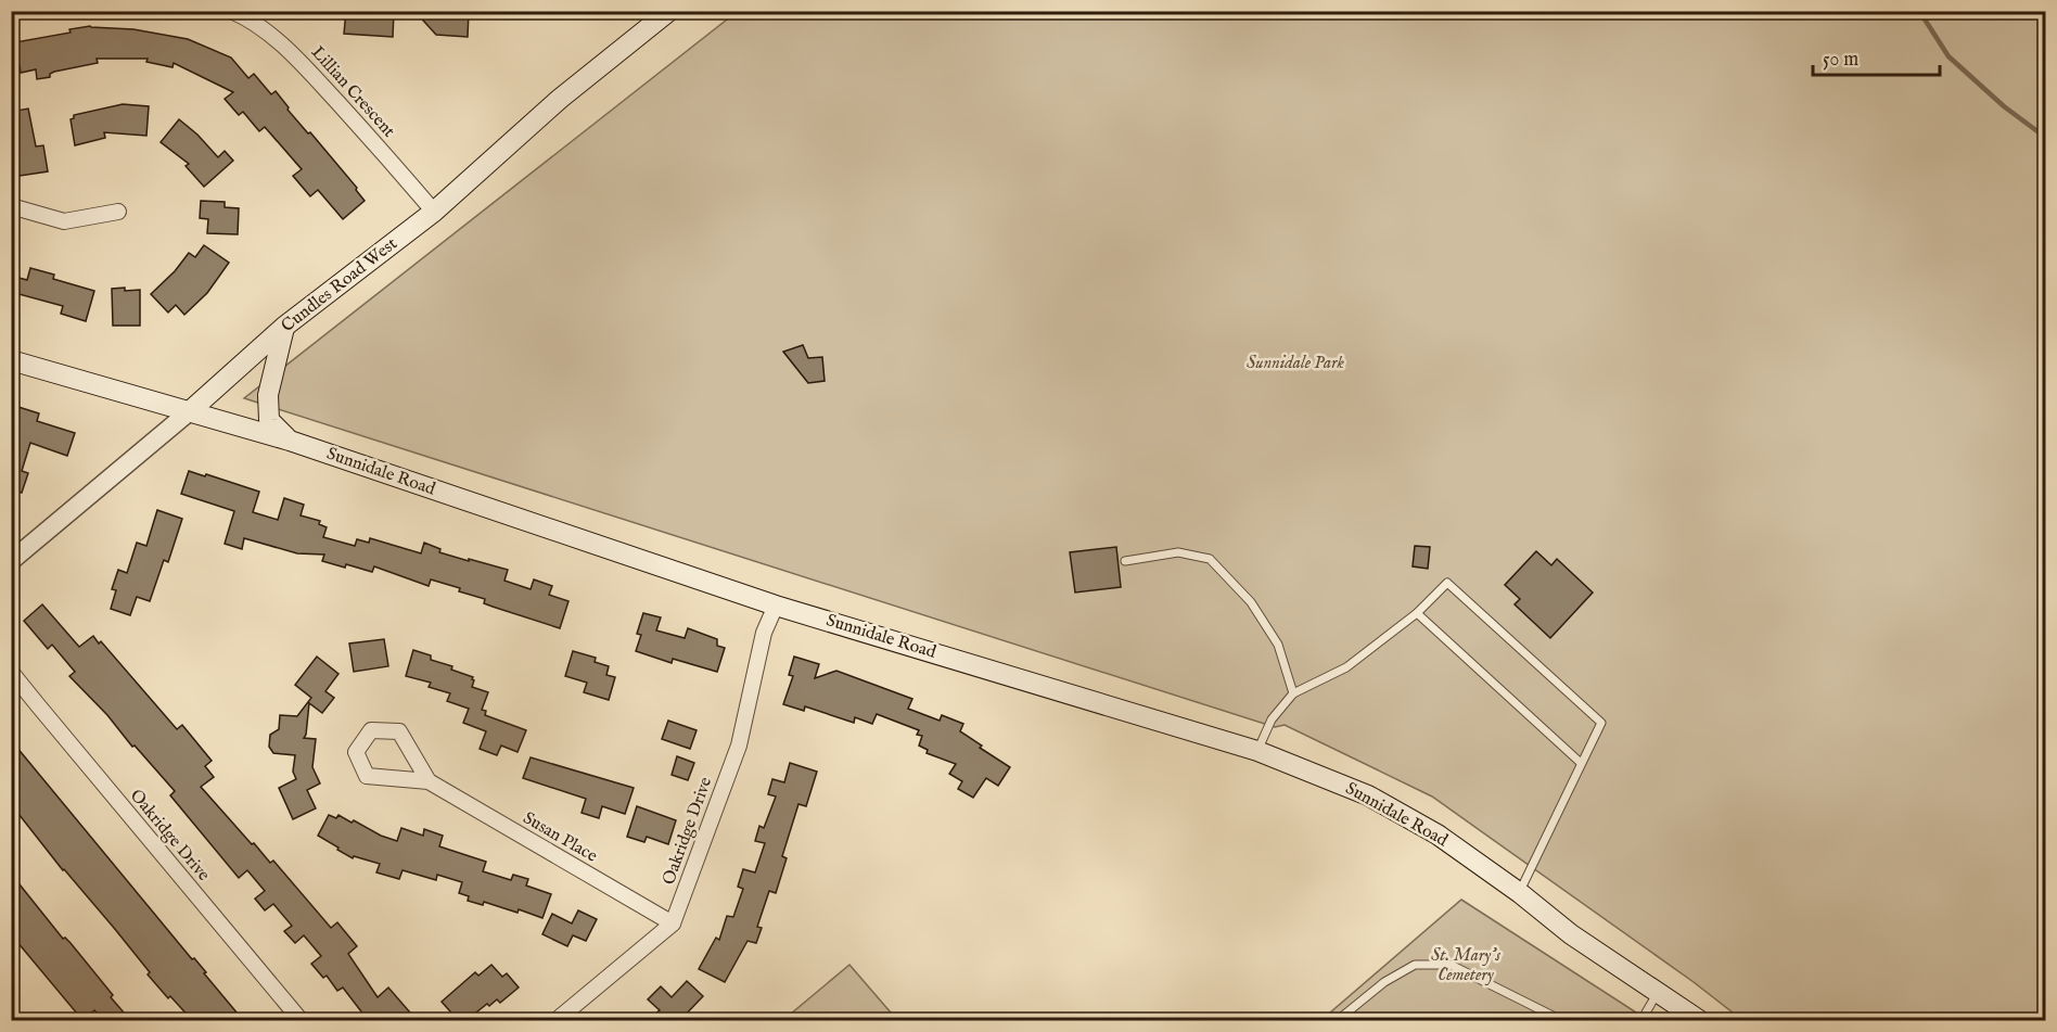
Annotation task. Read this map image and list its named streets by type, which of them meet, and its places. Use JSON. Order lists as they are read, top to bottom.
{
  "streets": {
    "main road": ["Cundles Road West", "Sunnidale Road"],
    "street": ["Lillian Crescent", "Oakridge Drive", "Susan Place"]
  },
  "crossings": [
    ["Lillian Crescent", "Cundles Road West"],
    ["Cundles Road West", "Sunnidale Road"],
    ["Sunnidale Road", "Oakridge Drive"],
    ["Oakridge Drive", "Susan Place"]
  ],
  "parks": ["Sunnidale Park", "St. Mary's Cemetery"],
  "scale_bar": "50 m"
}
